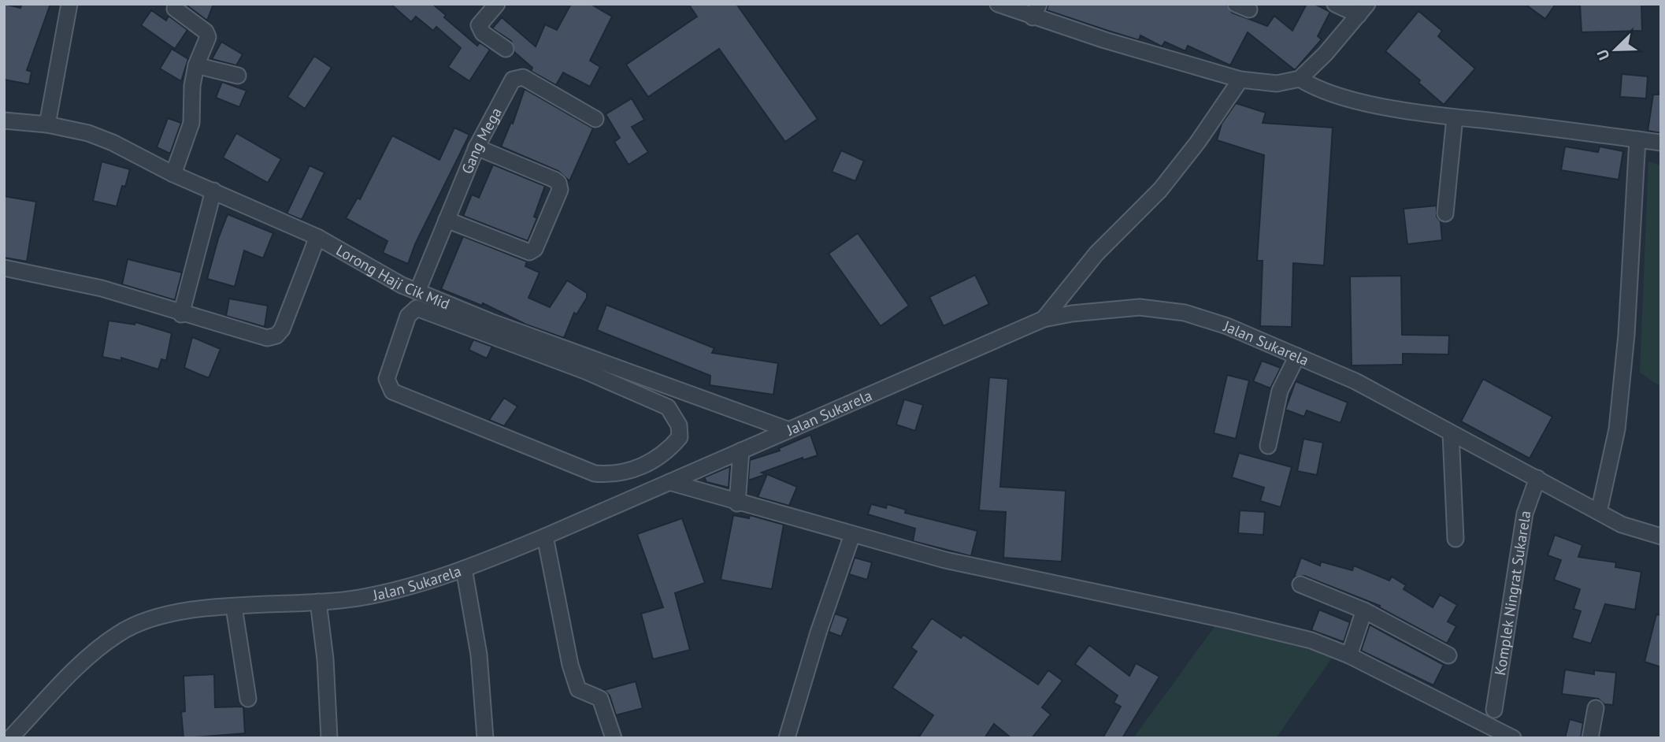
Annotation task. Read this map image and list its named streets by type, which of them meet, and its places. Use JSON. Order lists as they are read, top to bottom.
{
  "streets": {
    "street": [
      "Gang Mega",
      "Lorong Haji Cik Mid",
      "Jalan Sukarela",
      "Komplek Ningrat Sukarela"
    ]
  },
  "crossings": [
    ["Gang Mega", "Lorong Haji Cik Mid"],
    ["Lorong Haji Cik Mid", "Jalan Sukarela"],
    ["Jalan Sukarela", "Komplek Ningrat Sukarela"]
  ],
  "north": "bottom left"
}
